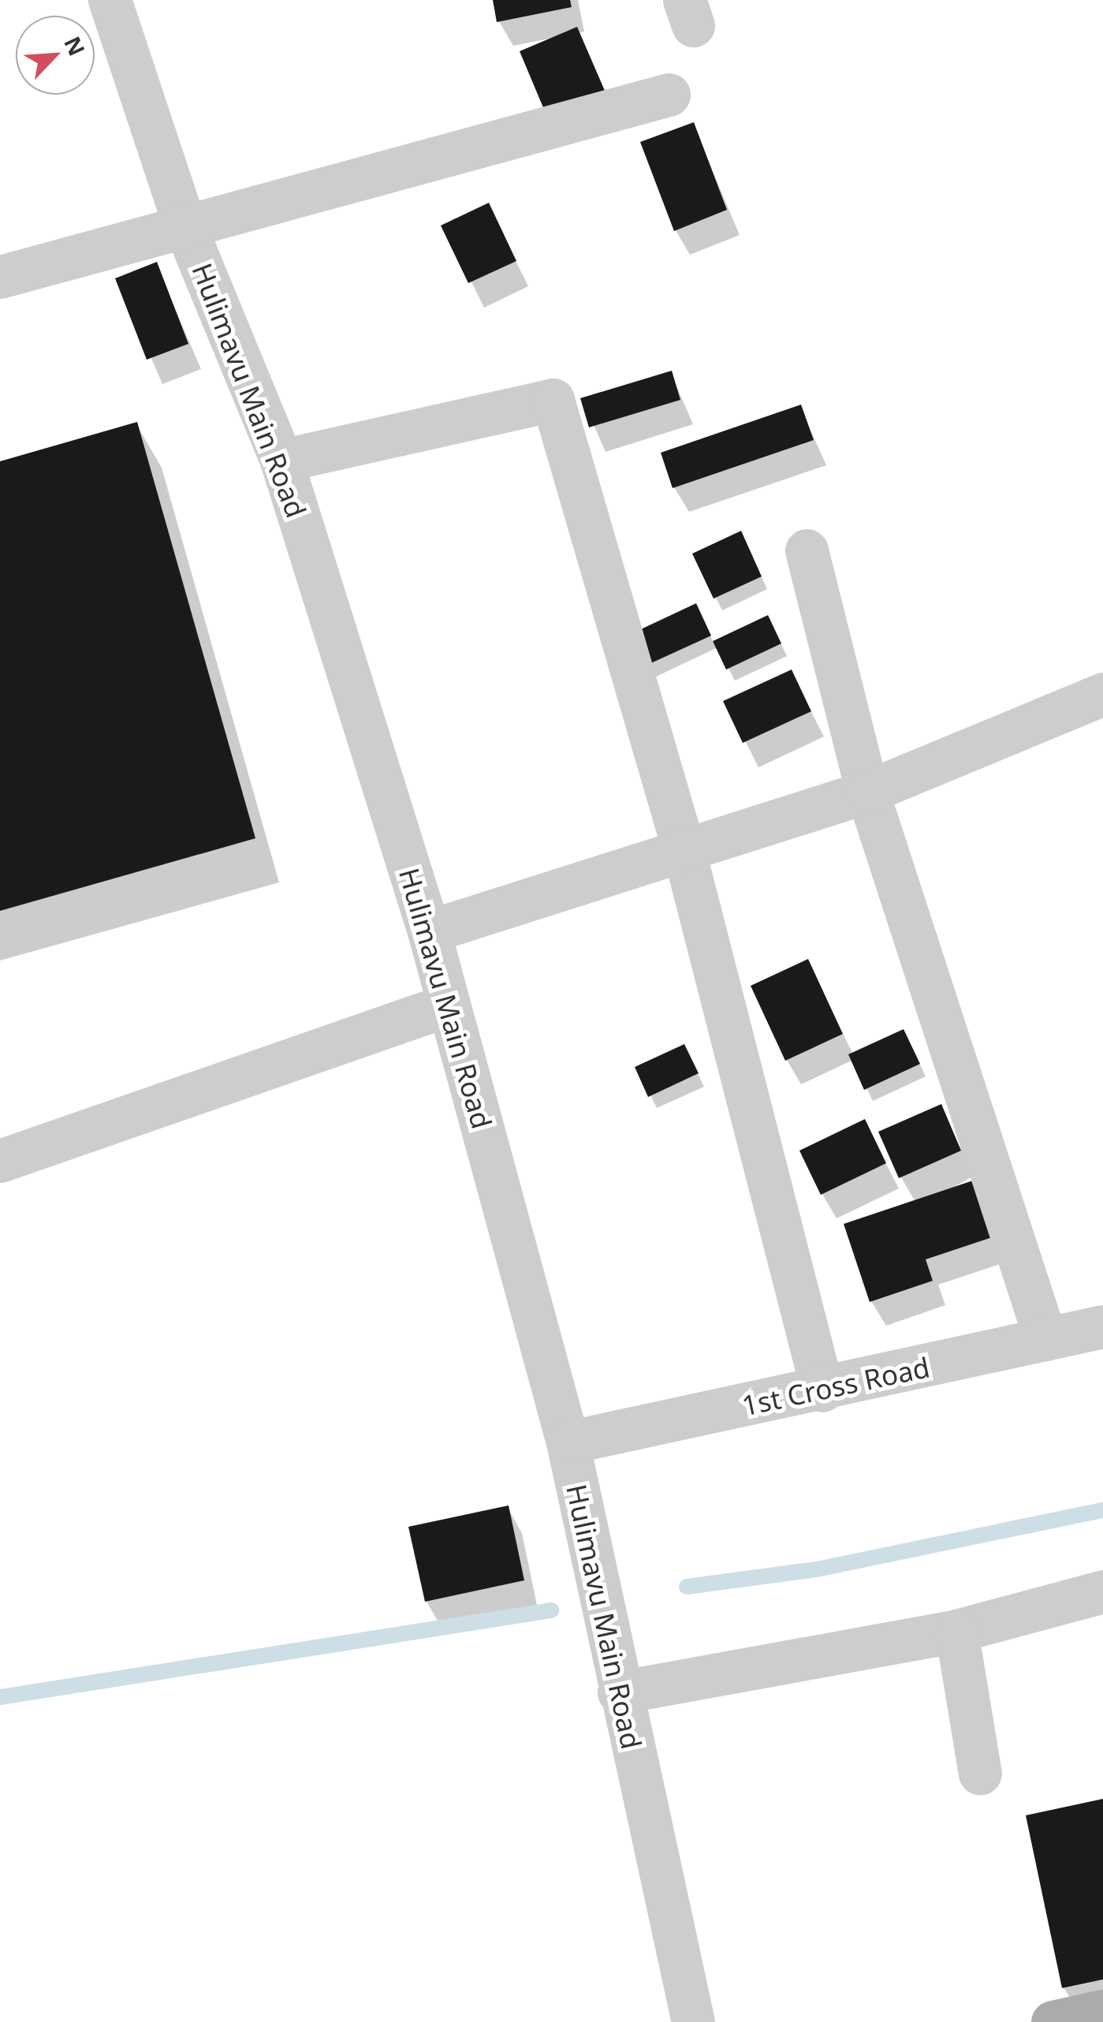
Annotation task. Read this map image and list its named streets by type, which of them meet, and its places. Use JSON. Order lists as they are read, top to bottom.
{
  "streets": {
    "street": ["Hulimavu Main Road", "1st Cross Road"]
  },
  "crossings": [
    ["Hulimavu Main Road", "1st Cross Road"]
  ],
  "north": "top right"
}
